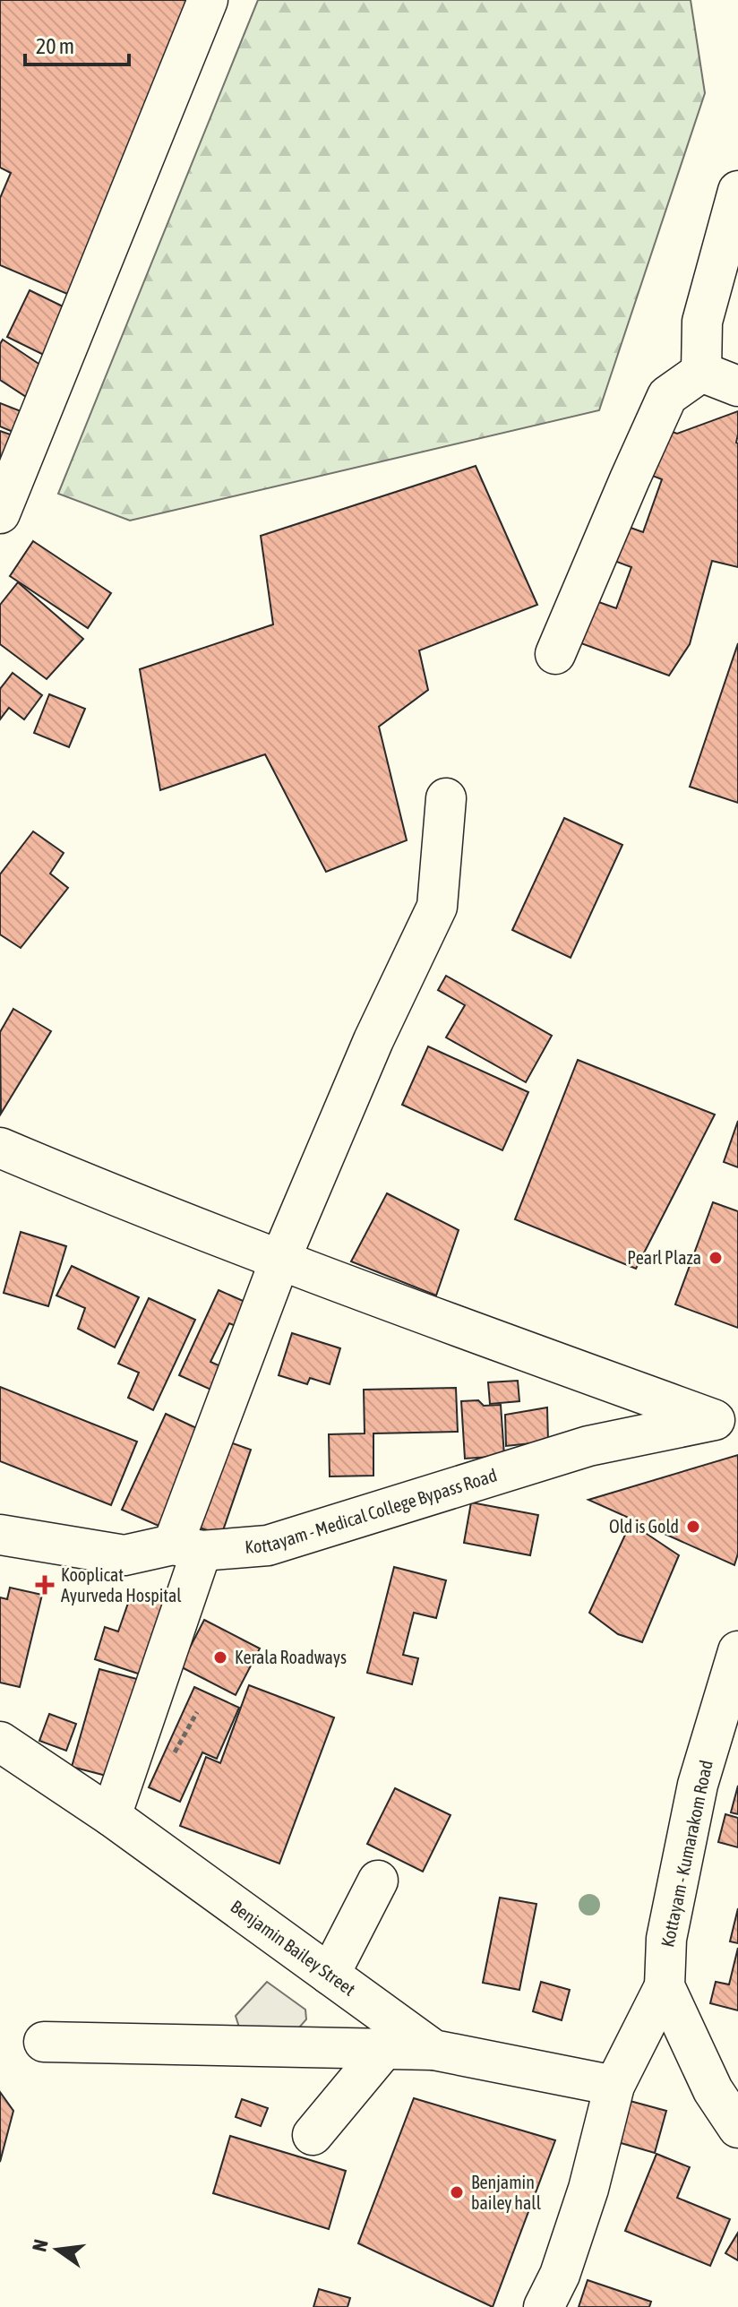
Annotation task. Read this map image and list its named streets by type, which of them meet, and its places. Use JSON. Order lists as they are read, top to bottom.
{
  "streets": {
    "street": ["Kottayam - Medical College Bypass Road", "Kottayam - Kumarakom Road", "Benjamin Bailey Street"]
  },
  "places": {
    "other": [
      "Pearl Plaza",
      "Old is Gold",
      "Kerala Roadways",
      "Benjamin bailey hall"
    ],
    "health": ["Kooplicat Ayurveda Hospital"]
  },
  "scale_bar": "20 m",
  "north": "left"
}
